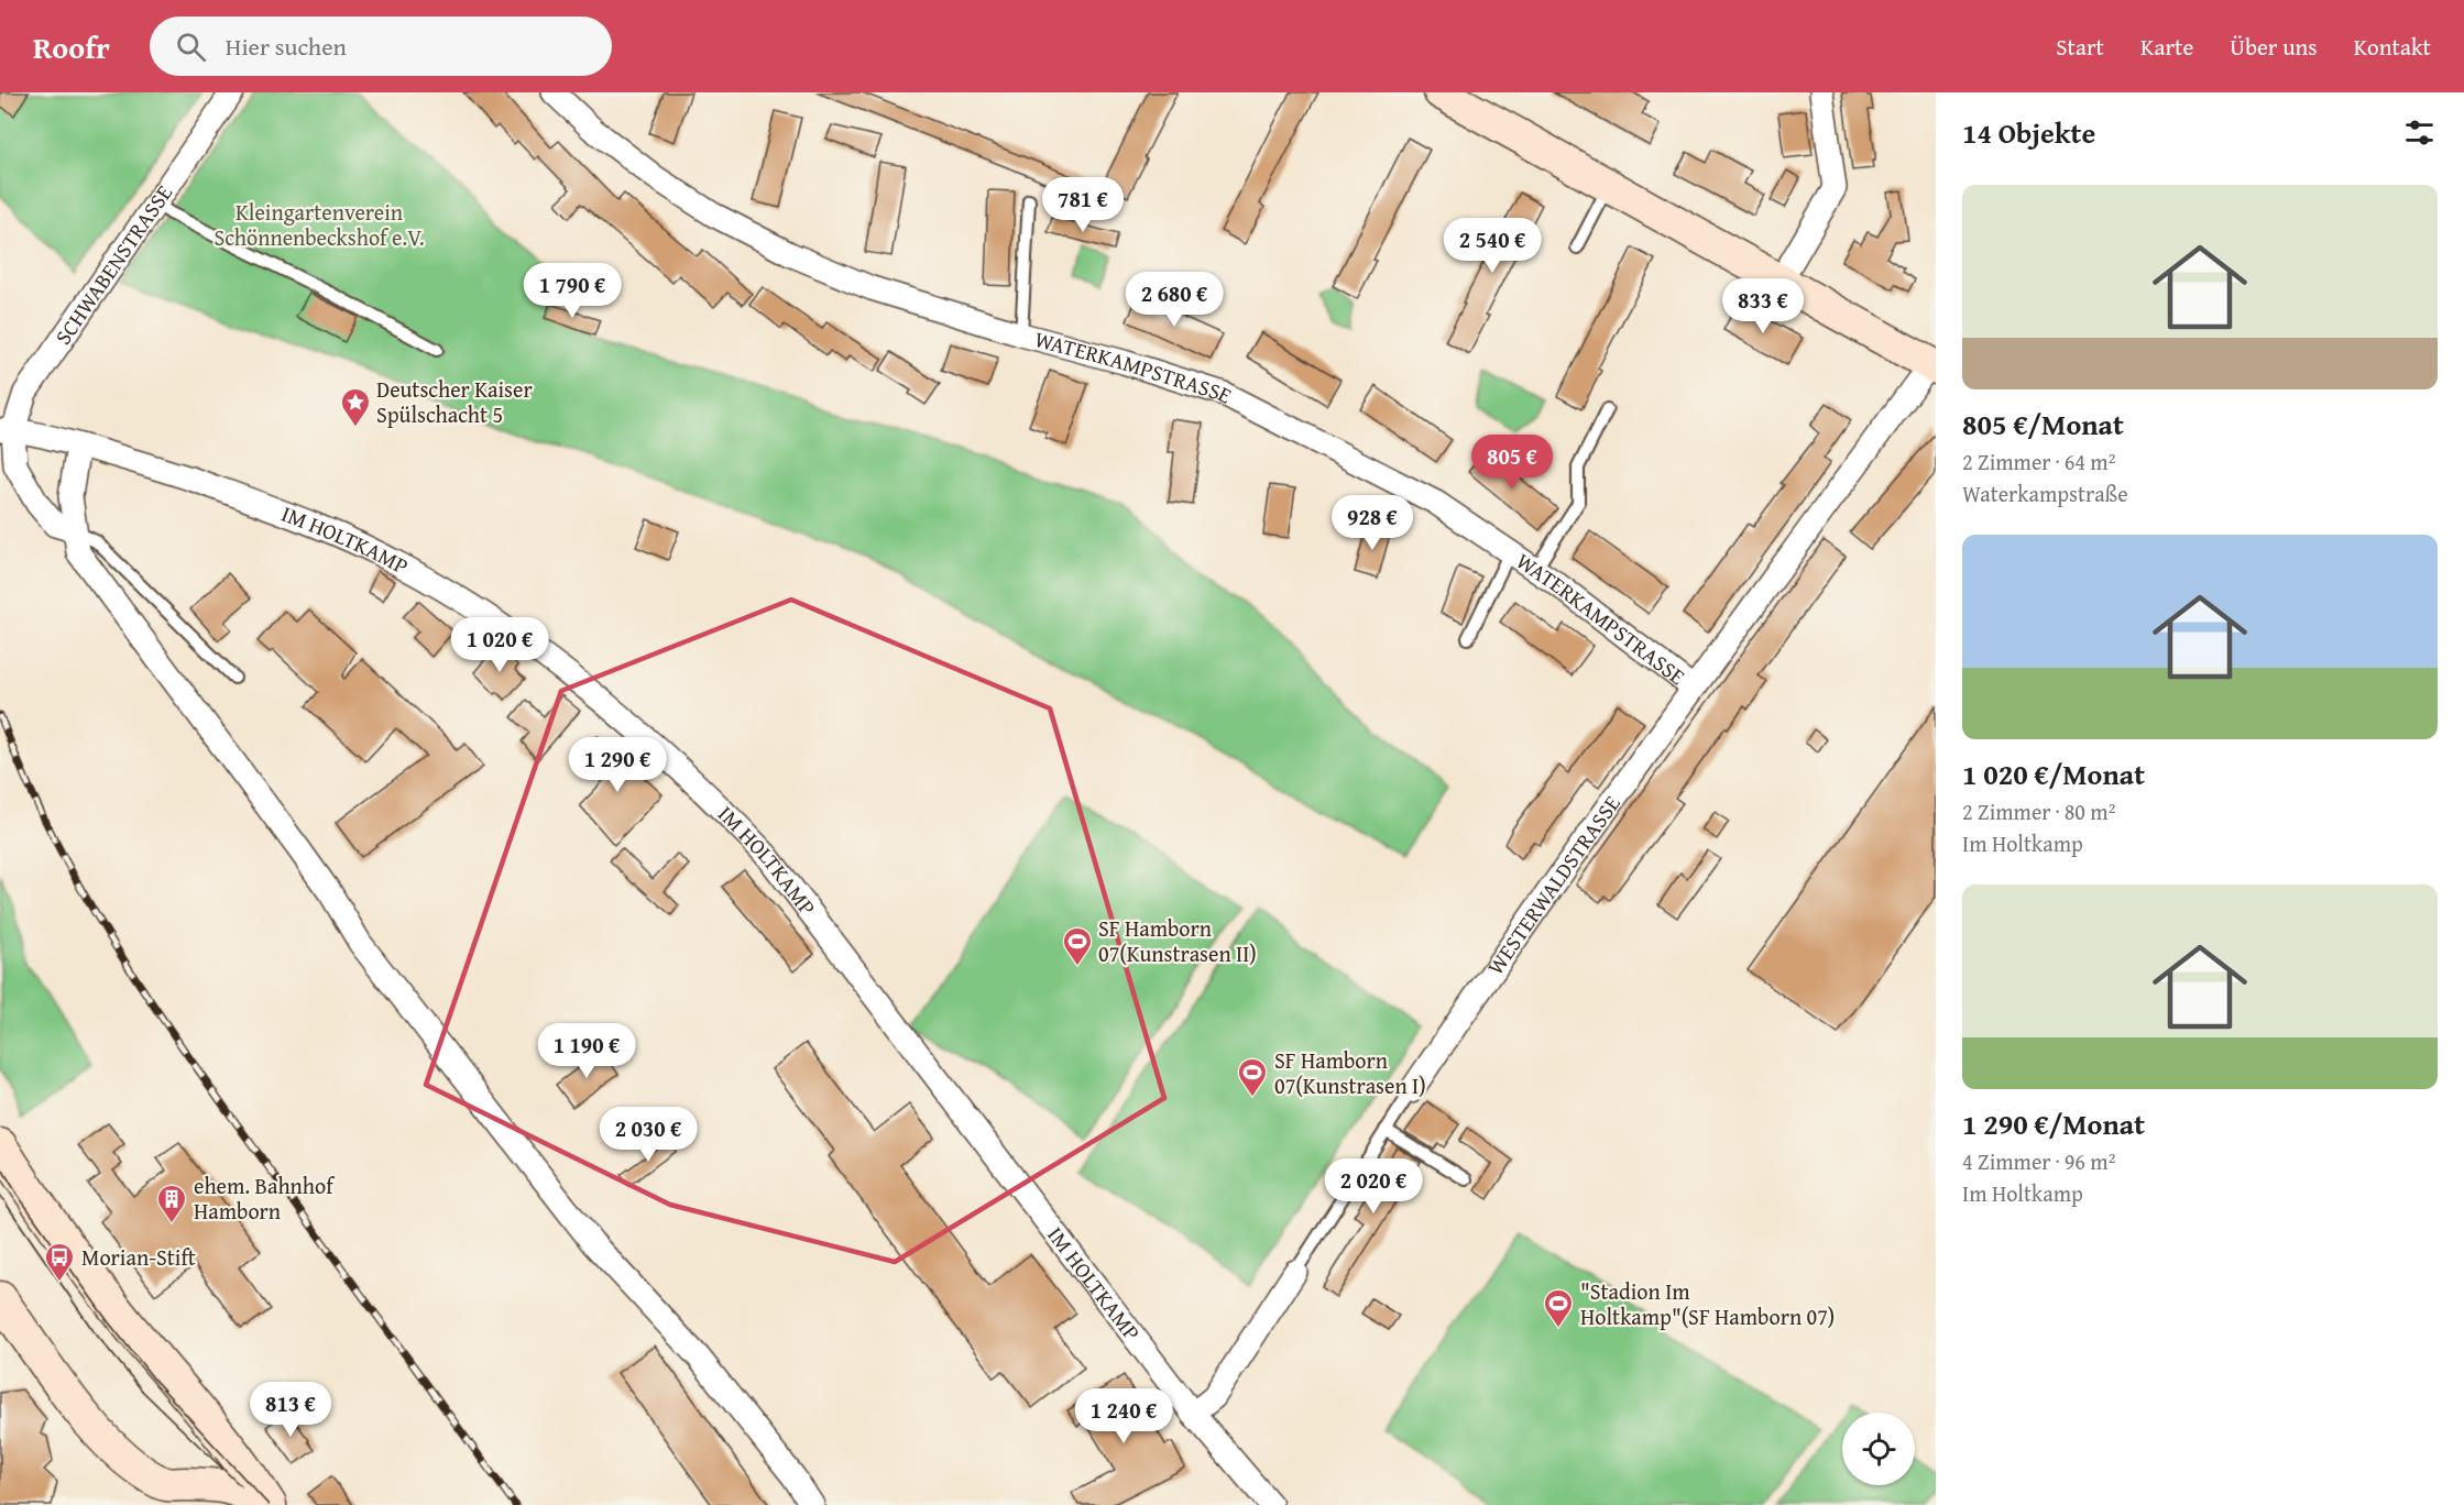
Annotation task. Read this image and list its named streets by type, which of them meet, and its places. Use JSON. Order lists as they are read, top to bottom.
{
  "streets": {
    "street": [
      "SCHWABENSTRASSE",
      "WATERKAMPSTRASSE",
      "IM HOLTKAMP",
      "WESTERWALDSTRASSE"
    ]
  },
  "crossings": [
    ["SCHWABENSTRASSE", "IM HOLTKAMP"],
    ["WATERKAMPSTRASSE", "WESTERWALDSTRASSE"],
    ["IM HOLTKAMP", "WESTERWALDSTRASSE"]
  ],
  "parks": ["Kleingartenverein Schönnenbeckshof e.V."],
  "places": {
    "place": ["Deutscher Kaiser Spülschacht 5"],
    "sports": ["SF Hamborn 07(Kunstrasen II)", "SF Hamborn 07(Kunstrasen I)", "\"Stadion Im Holtkamp\"(SF Hamborn 07)"],
    "building": ["ehem. Bahnhof Hamborn"],
    "bus stop": ["Morian-Stift"]
  },
  "page": {
    "header": "Roofr",
    "search": "Hier suchen",
    "nav": [
      "Start",
      "Karte",
      "Über uns",
      "Kontakt"
    ],
    "heading": "14 Objekte",
    "list": [
      {
        "name": "805 €/Monat",
        "note": "2 Zimmer · 64 m² · Waterkampstraße"
      },
      {
        "name": "1 020 €/Monat",
        "note": "2 Zimmer · 80 m² · Im Holtkamp"
      },
      {
        "name": "1 290 €/Monat",
        "note": "4 Zimmer · 96 m² · Im Holtkamp"
      }
    ],
    "price": [
      "781 €",
      "2 540 €",
      "1 790 €",
      "2 680 €",
      "833 €",
      "805 €",
      "928 €",
      "1 020 €",
      "1 290 €",
      "1 190 €",
      "2 030 €",
      "2 020 €",
      "813 €",
      "1 240 €"
    ]
  }
}
